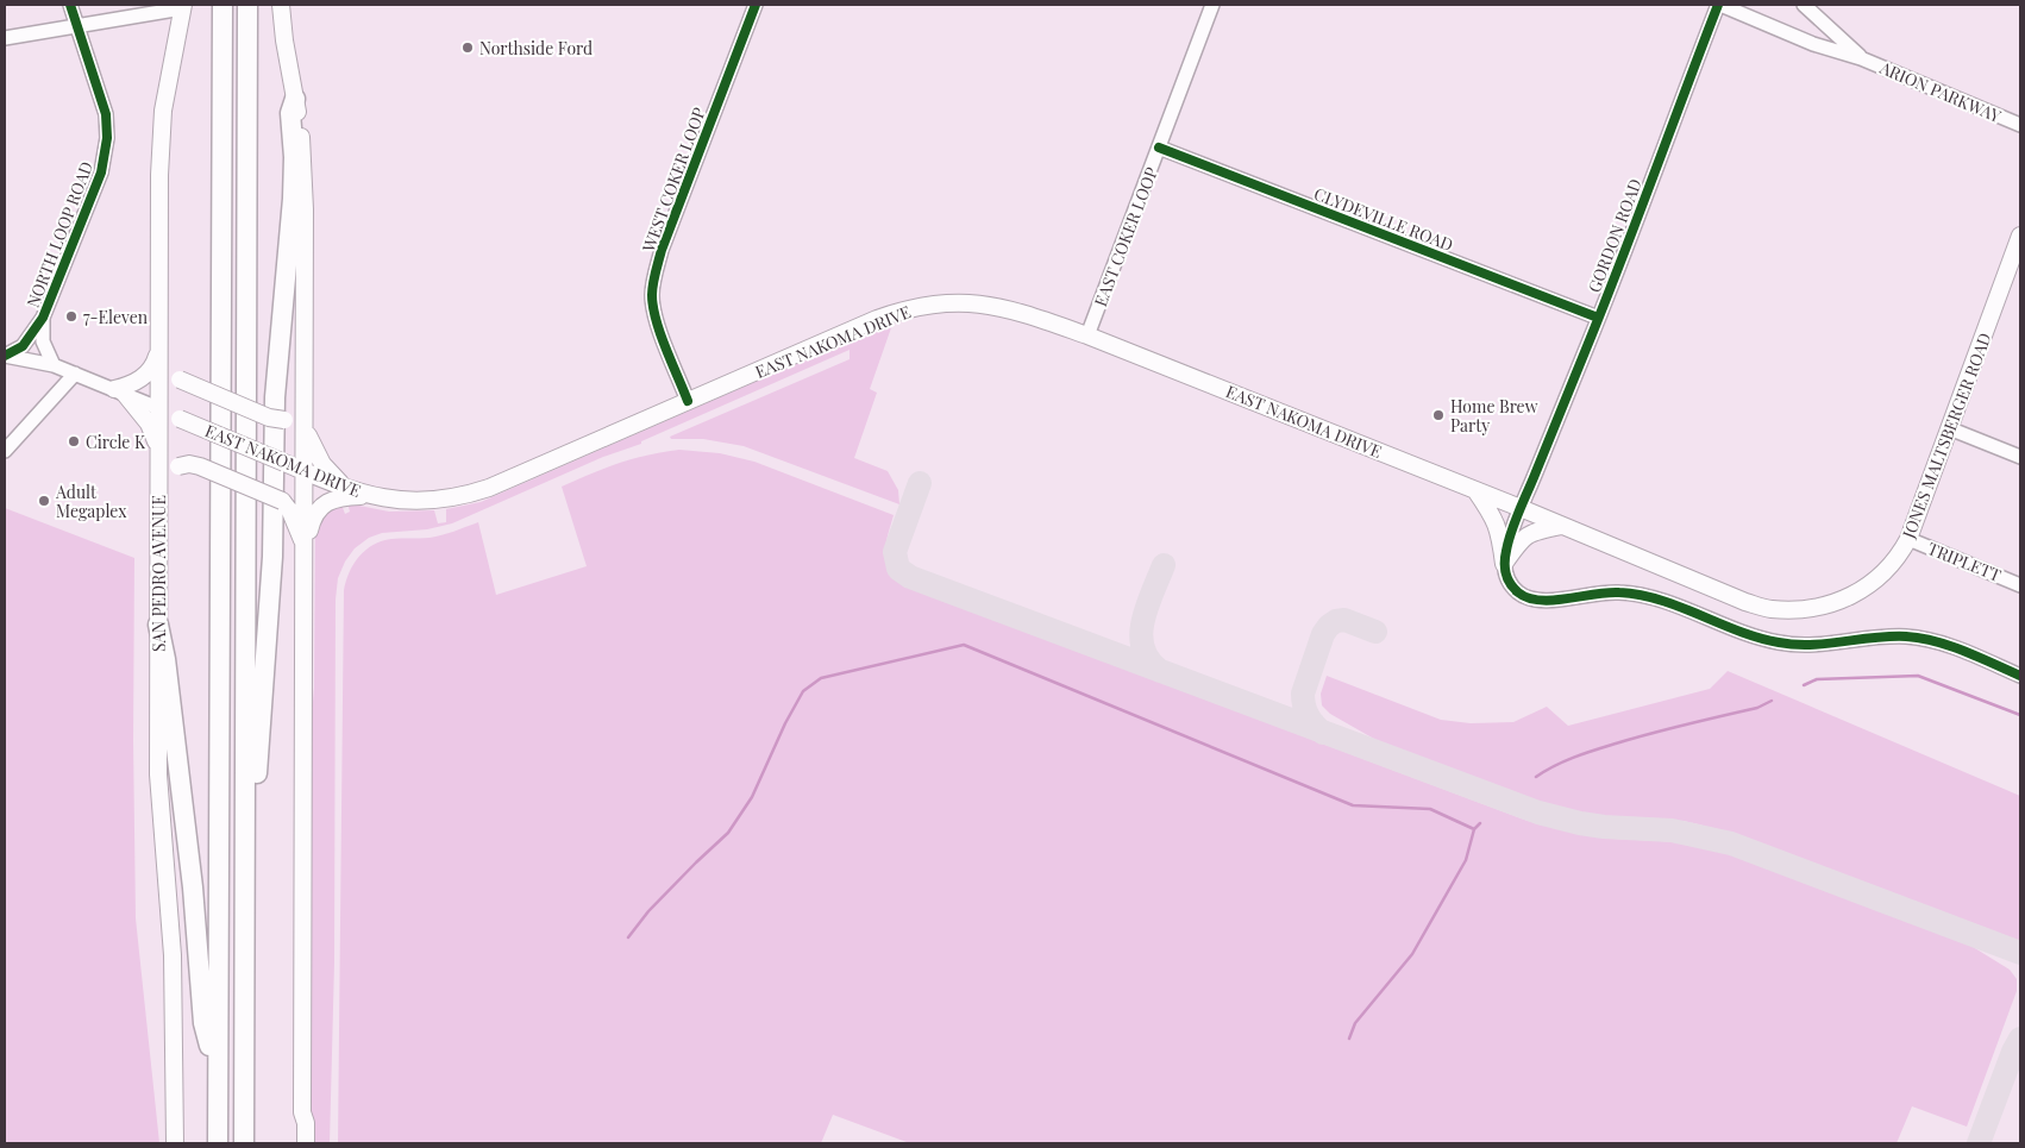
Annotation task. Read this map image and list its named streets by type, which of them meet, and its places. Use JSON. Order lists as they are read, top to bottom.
{
  "streets": {
    "main road": ["EAST NAKOMA DRIVE", "JONES MALTSBERGER ROAD", "SAN PEDRO AVENUE"],
    "street": [
      "ARION PARKWAY",
      "WEST COKER LOOP",
      "CLYDEVILLE ROAD",
      "NORTH LOOP ROAD",
      "GORDON ROAD",
      "EAST COKER LOOP",
      "TRIPLETT"
    ]
  },
  "crossings": [
    ["ARION PARKWAY", "GORDON ROAD"],
    ["WEST COKER LOOP", "EAST NAKOMA DRIVE"],
    ["CLYDEVILLE ROAD", "GORDON ROAD"],
    ["CLYDEVILLE ROAD", "EAST COKER LOOP"],
    ["NORTH LOOP ROAD", "EAST NAKOMA DRIVE"],
    ["GORDON ROAD", "EAST NAKOMA DRIVE"],
    ["EAST COKER LOOP", "EAST NAKOMA DRIVE"],
    ["EAST NAKOMA DRIVE", "JONES MALTSBERGER ROAD"],
    ["EAST NAKOMA DRIVE", "SAN PEDRO AVENUE"],
    ["JONES MALTSBERGER ROAD", "TRIPLETT"]
  ],
  "places": [
    "Northside Ford",
    "7-Eleven",
    "Home Brew Party",
    "Circle K",
    "Adult Megaplex"
  ]
}
